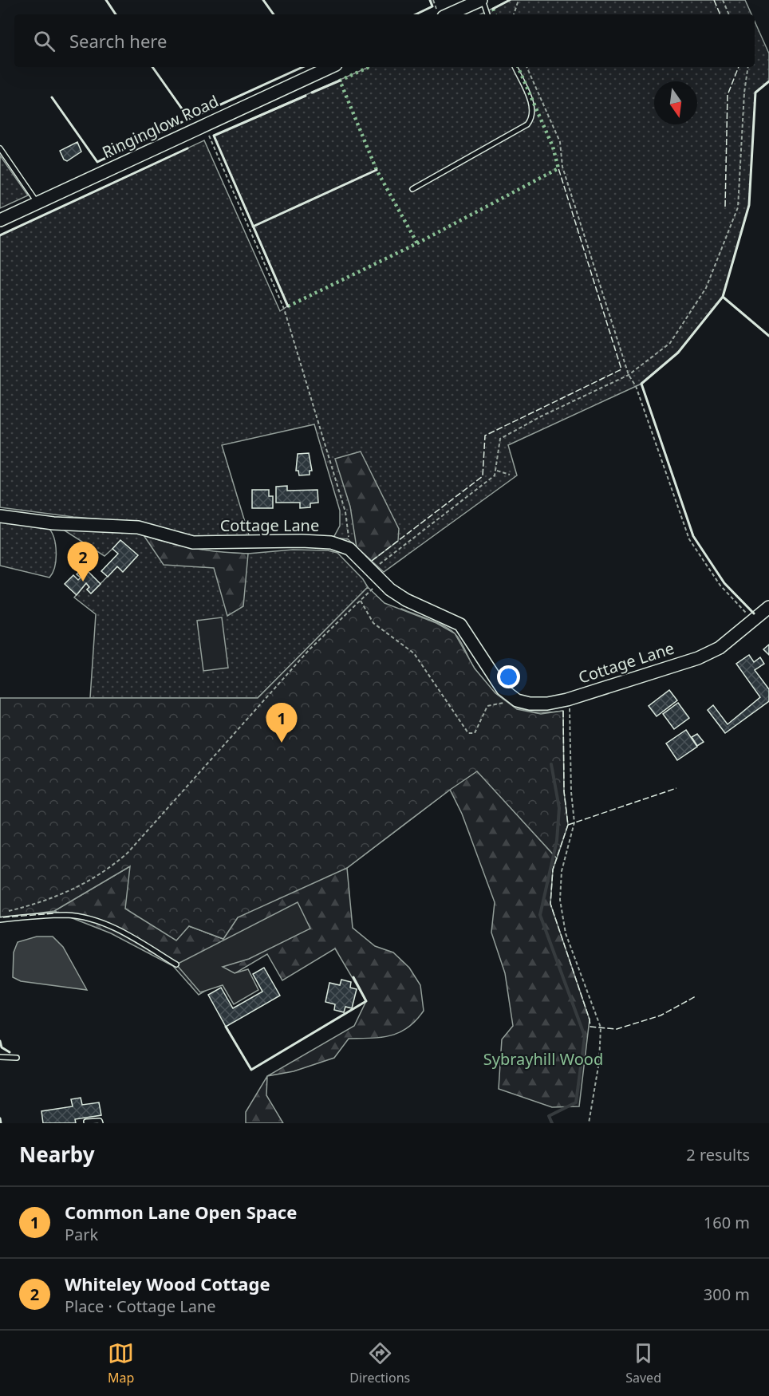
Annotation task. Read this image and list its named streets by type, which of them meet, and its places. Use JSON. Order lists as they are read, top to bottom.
{
  "streets": {
    "street": ["Ringinglow Road", "Cottage Lane"]
  },
  "parks": ["Sybrayhill Wood"],
  "north": "bottom",
  "page": {
    "search": "Search here",
    "pins": ["2", "1"],
    "heading": ["Nearby", "2 results"],
    "list": [
      {
        "mark": "1",
        "name": "Common Lane Open Space",
        "note": "Park",
        "value": "160 m"
      },
      {
        "mark": "2",
        "name": "Whiteley Wood Cottage",
        "note": "Place · Cottage Lane",
        "value": "300 m"
      }
    ],
    "nav": ["Map", "Directions", "Saved"]
  }
}
